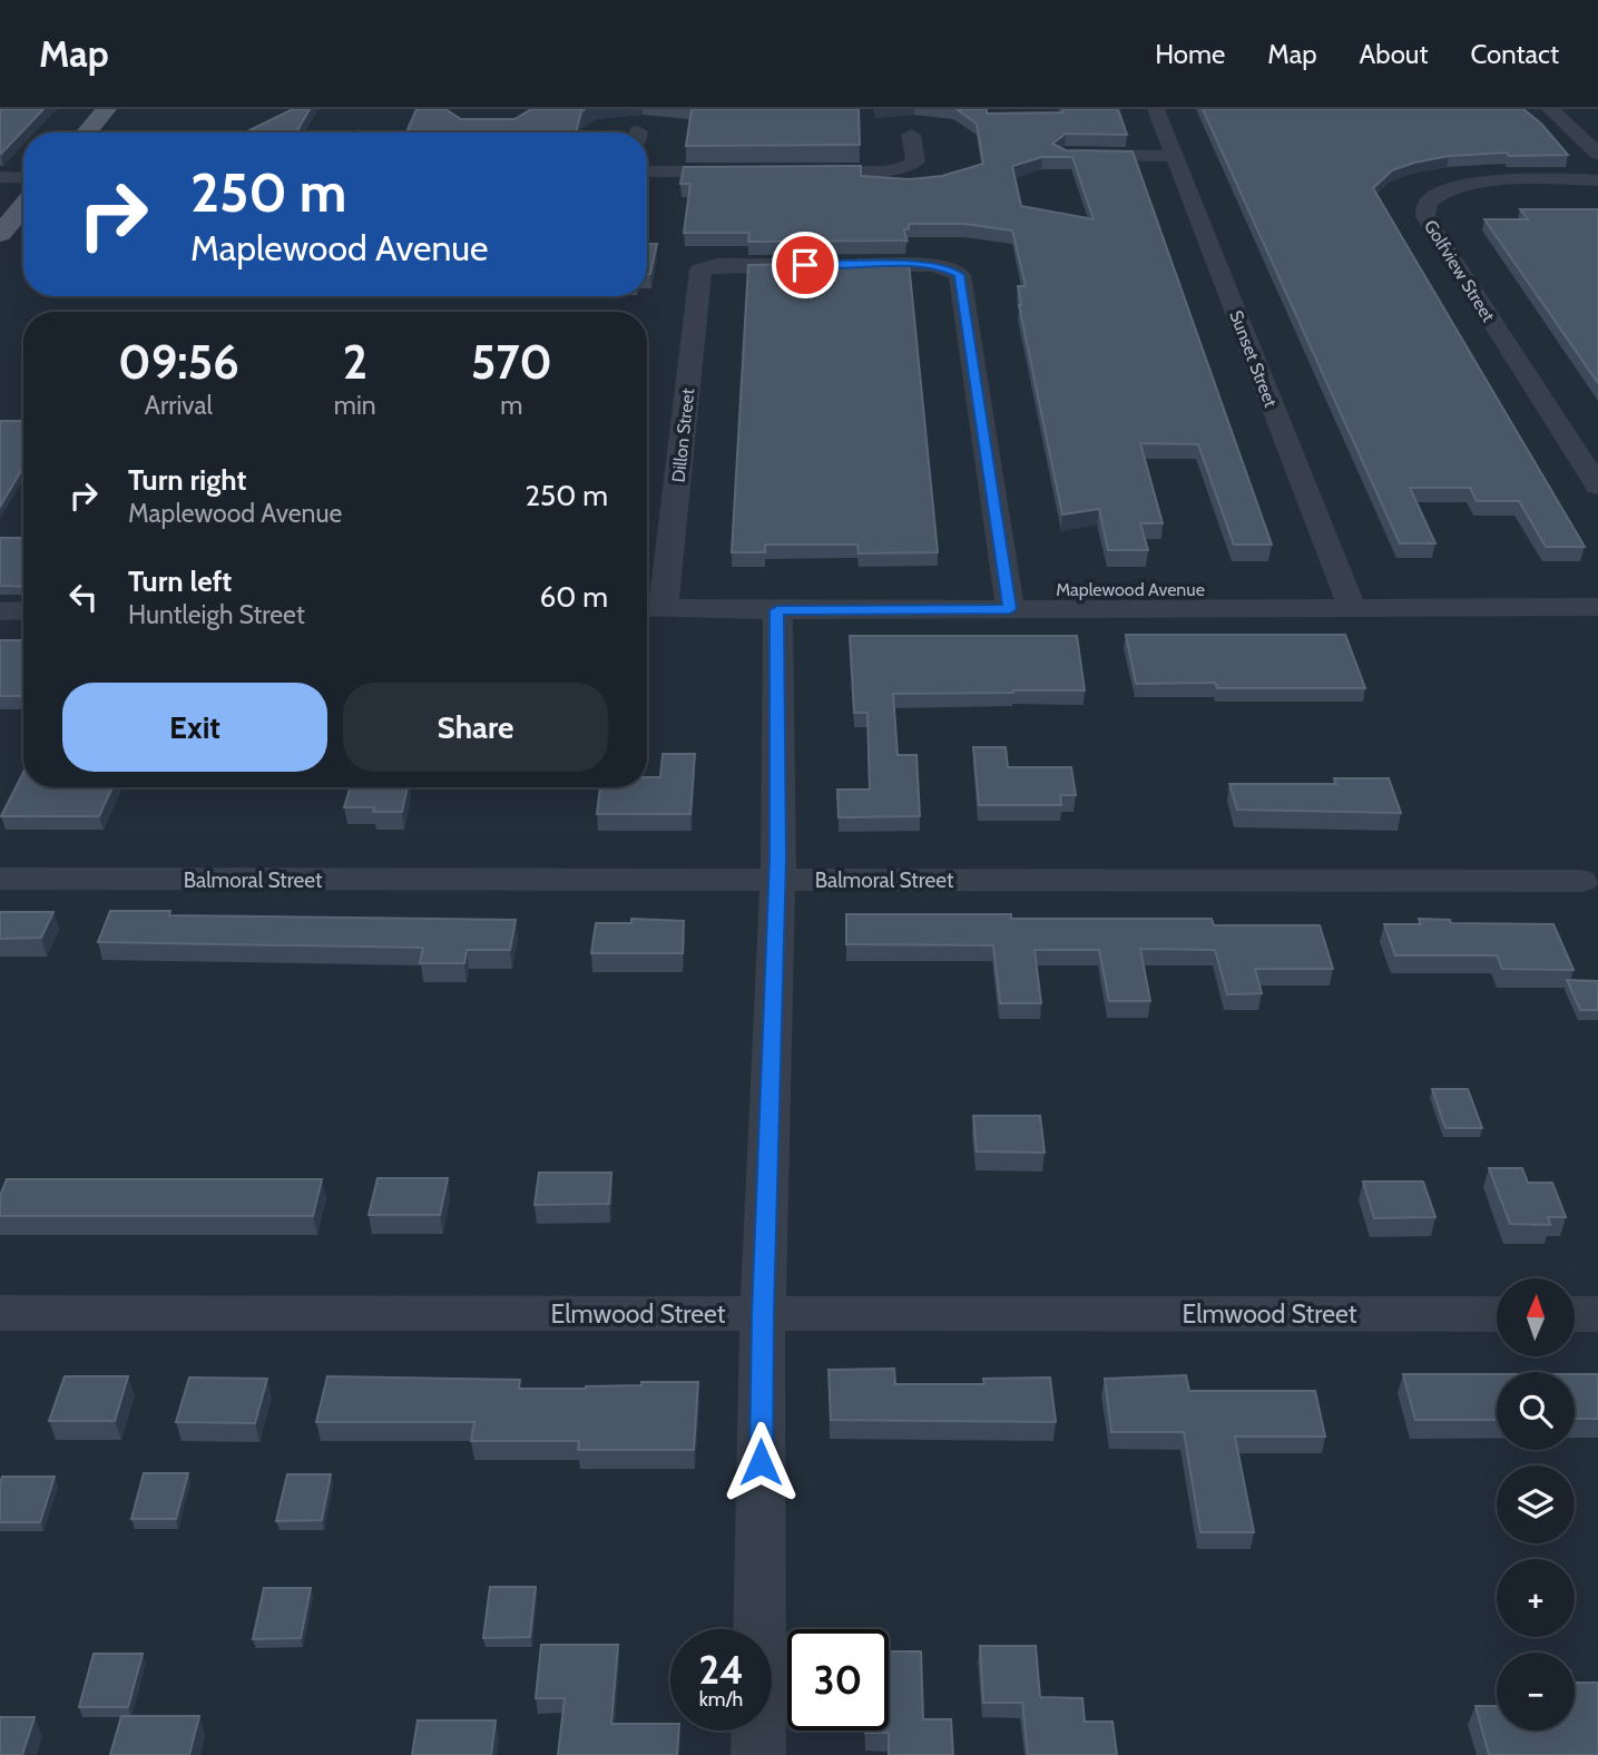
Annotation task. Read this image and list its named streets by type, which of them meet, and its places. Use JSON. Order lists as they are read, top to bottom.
{
  "streets": {
    "street": [
      "Golfview Street",
      "Sunset Street",
      "Dillon Street",
      "Maplewood Avenue",
      "Balmoral Street",
      "Elmwood Street"
    ]
  },
  "crossings": [
    ["Sunset Street", "Maplewood Avenue"],
    ["Dillon Street", "Maplewood Avenue"]
  ],
  "north": "top",
  "page": {
    "header": "Map",
    "nav": [
      "Home",
      "Map",
      "About",
      "Contact"
    ],
    "turn": ["250 m", "Maplewood Avenue"],
    "eta": [
      "09:56",
      "Arrival",
      "2",
      "min",
      "570",
      "m"
    ],
    "list": [
      {
        "name": "Turn right",
        "note": "Maplewood Avenue",
        "value": "250 m"
      },
      {
        "name": "Turn left",
        "note": "Huntleigh Street",
        "value": "60 m"
      }
    ],
    "buttons": ["Exit", "Share"],
    "map_buttons": ["+", "−"],
    "speed": "24 km/h",
    "limit": "30"
  }
}
